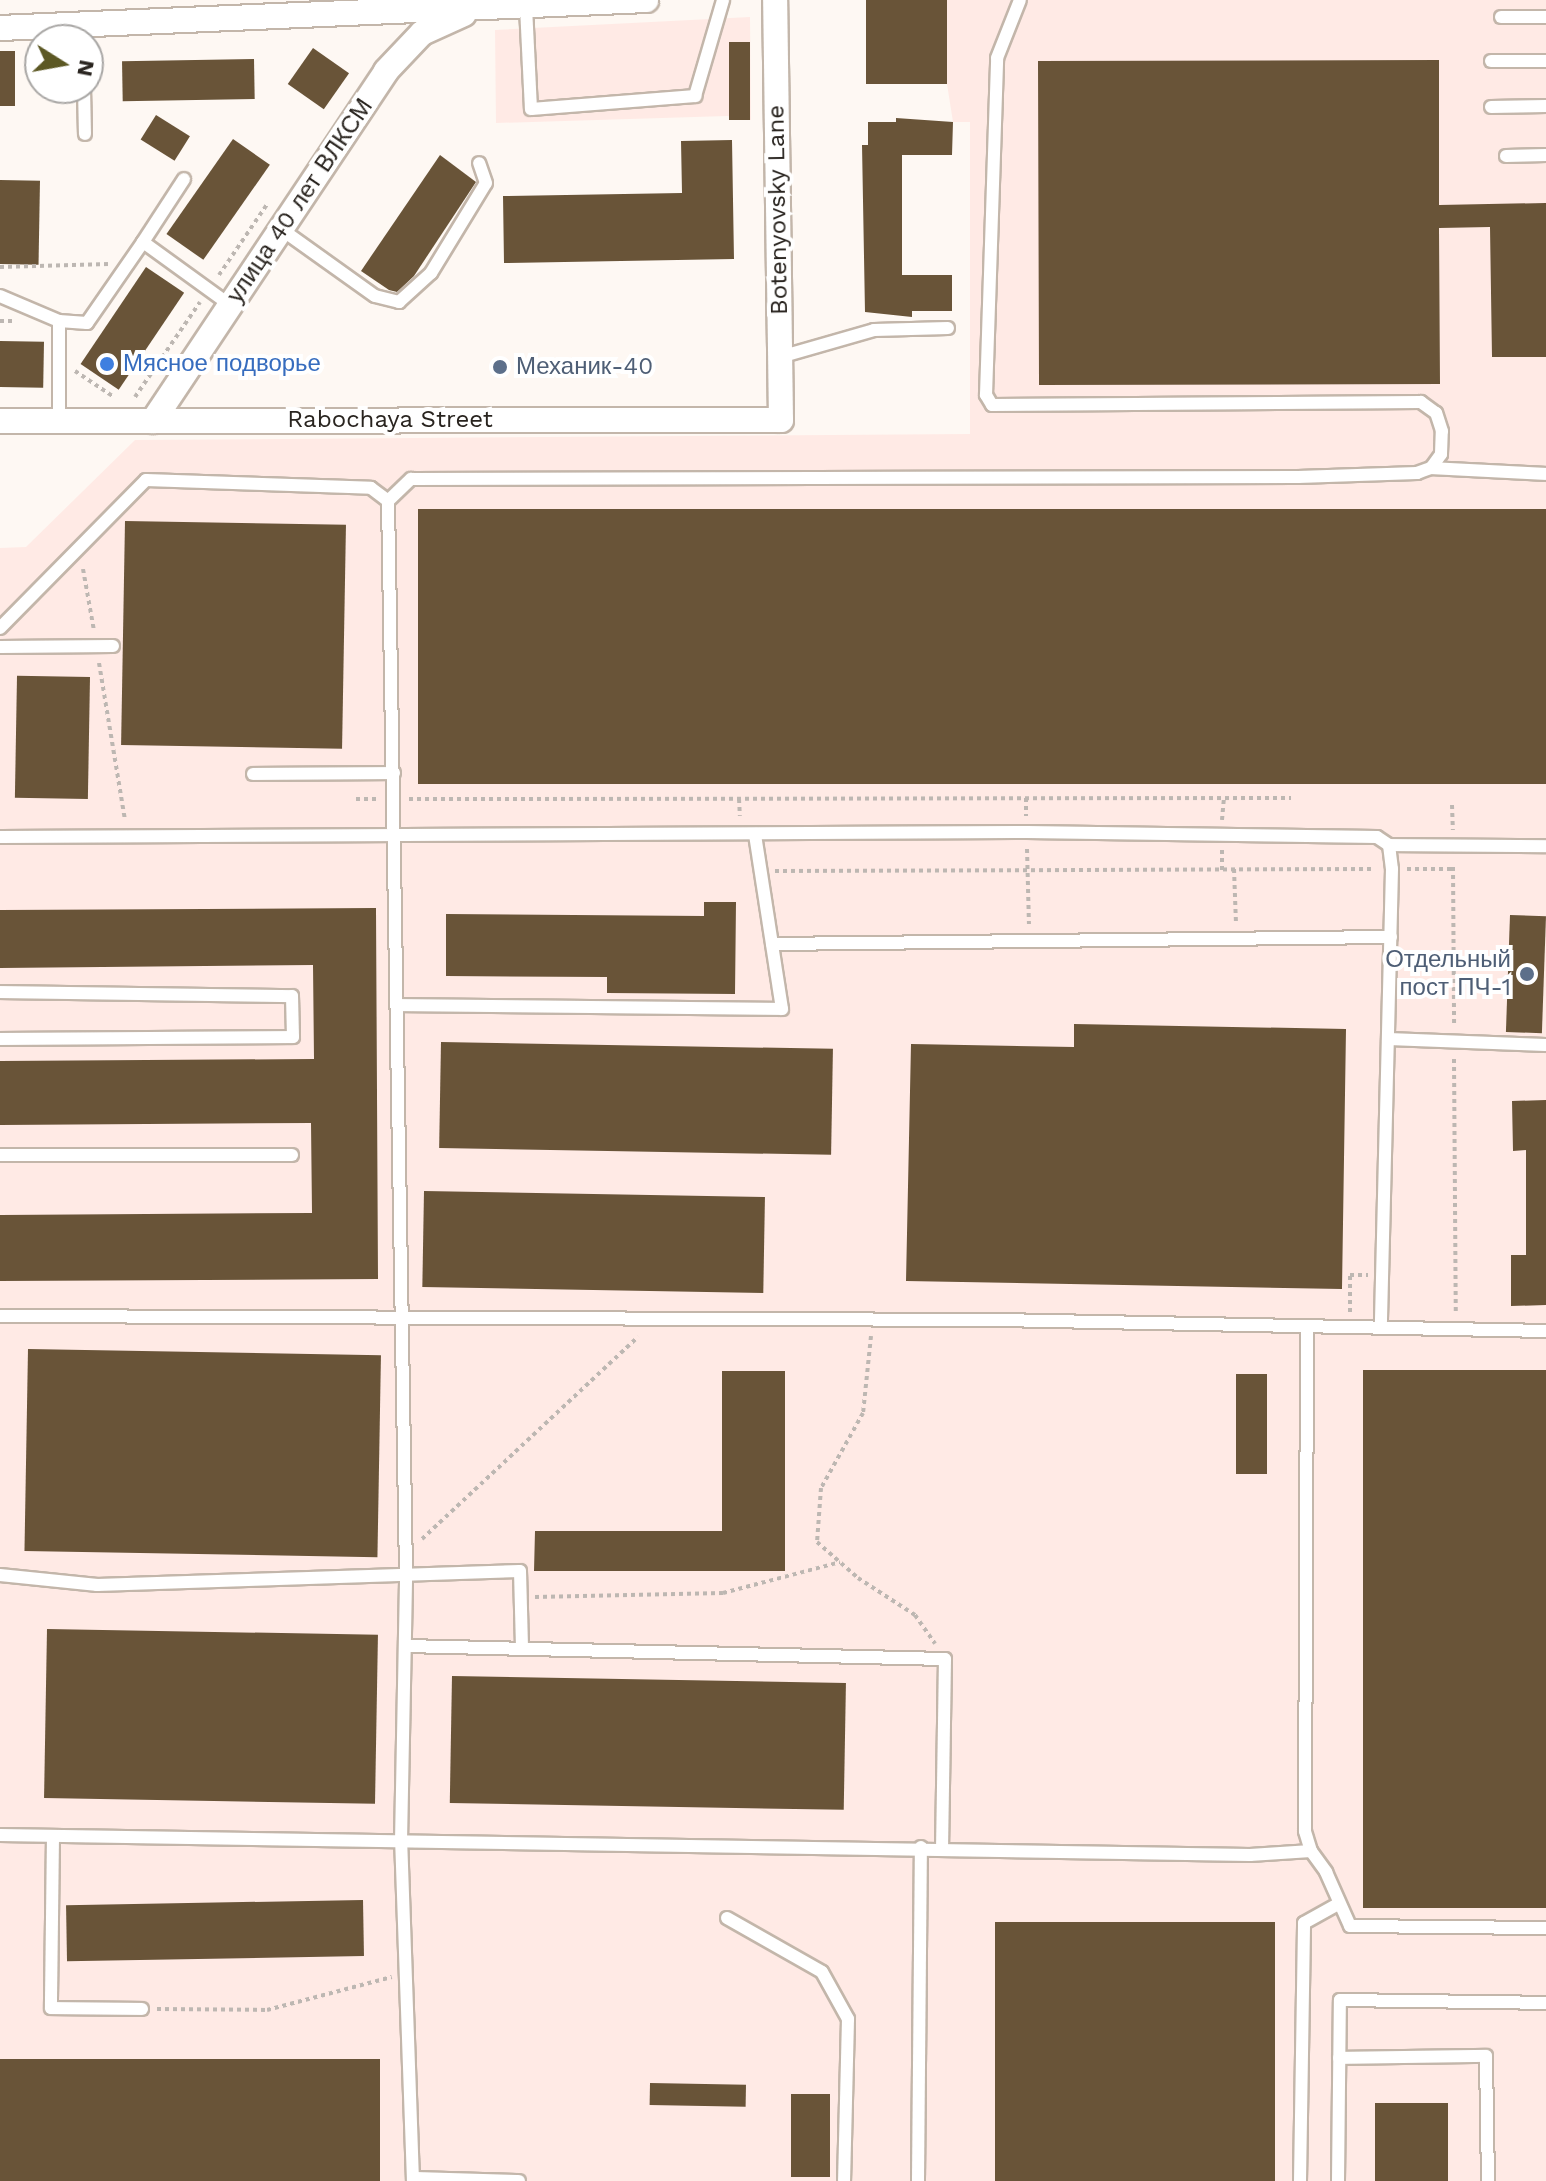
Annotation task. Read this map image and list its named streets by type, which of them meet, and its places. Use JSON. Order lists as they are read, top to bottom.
{
  "streets": {
    "street": ["улица 40 лет ВЛКСМ", "Botenyovsky Lane", "Rabochaya Street"]
  },
  "crossings": [
    ["улица 40 лет ВЛКСМ", "Rabochaya Street"],
    ["Botenyovsky Lane", "Rabochaya Street"]
  ],
  "places": ["Мясное подворье", "Механик-40", "Отдельный пост ПЧ-1"],
  "north": "right"
}
